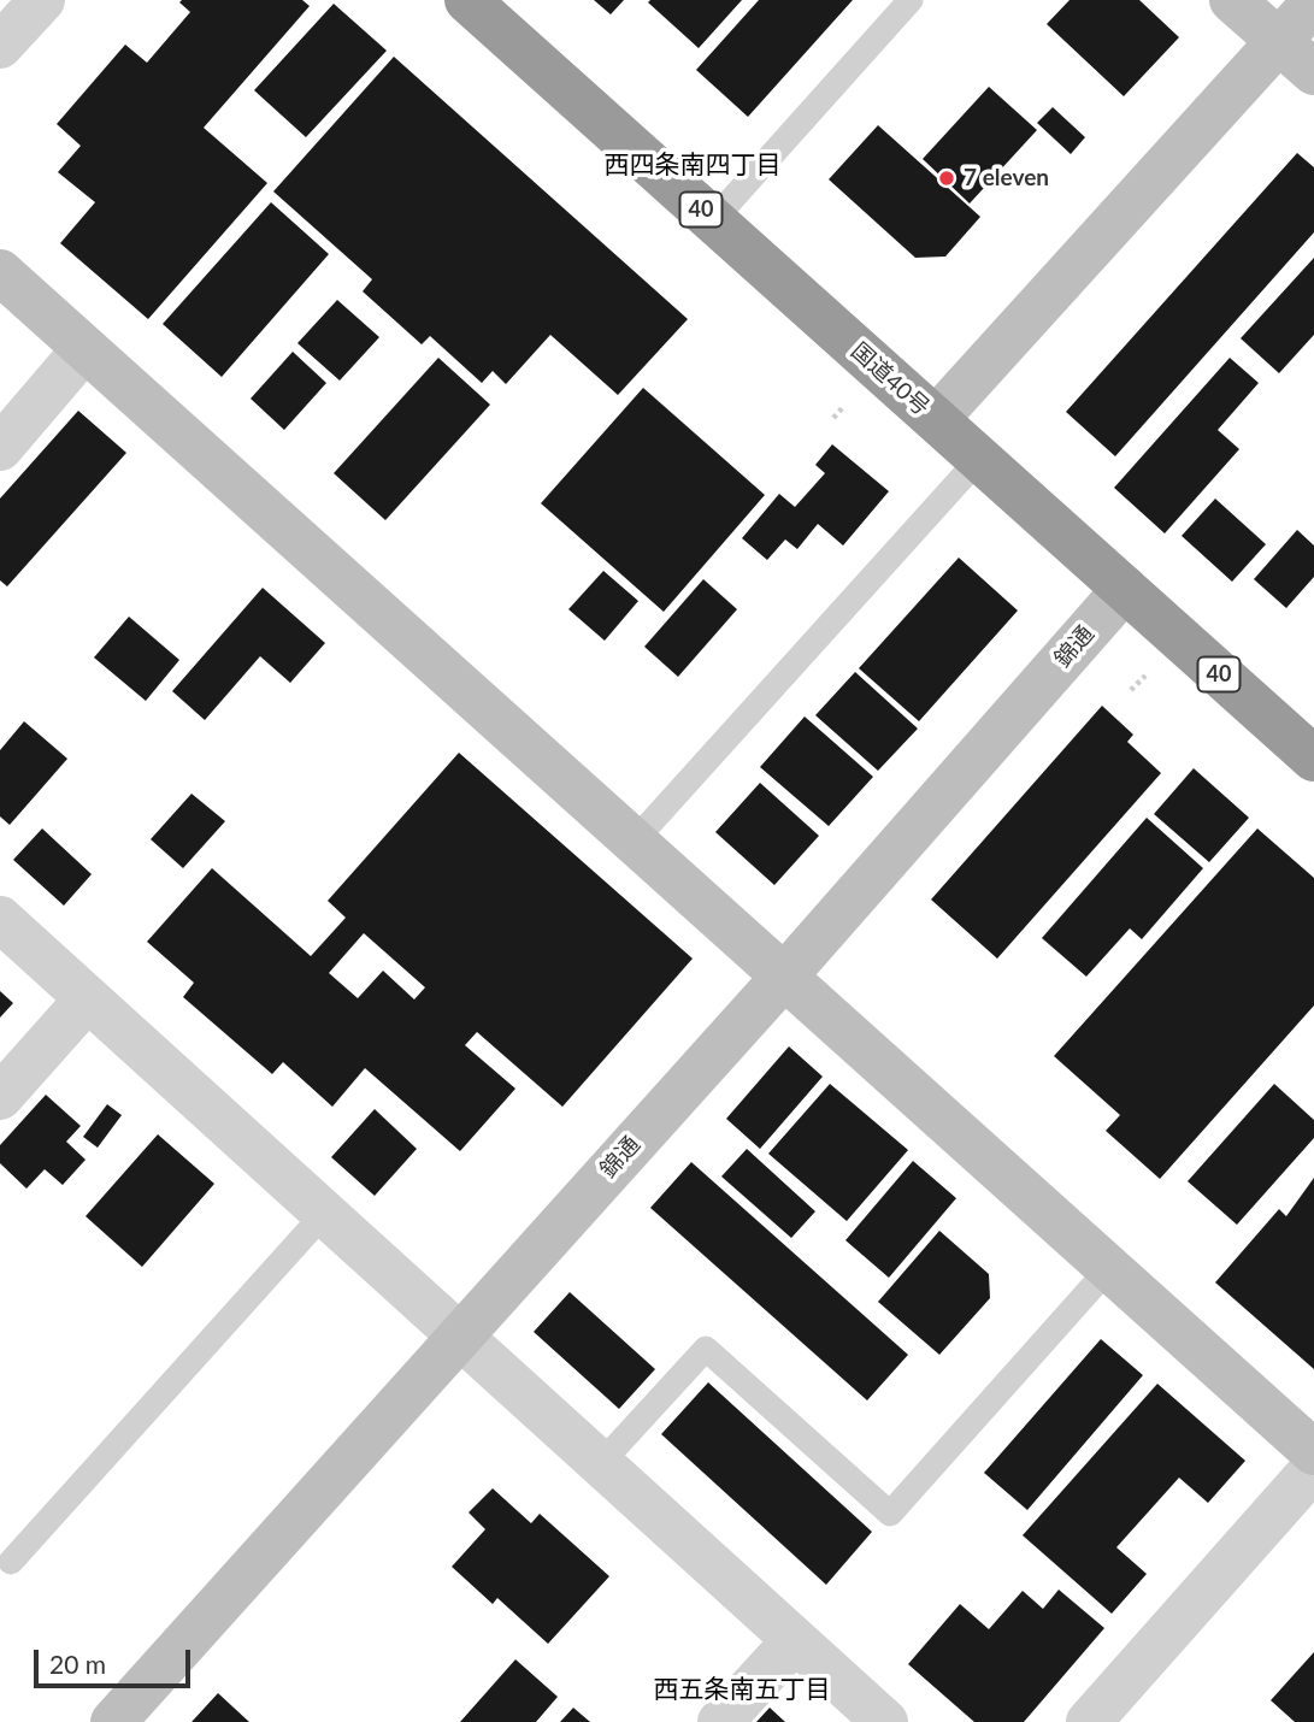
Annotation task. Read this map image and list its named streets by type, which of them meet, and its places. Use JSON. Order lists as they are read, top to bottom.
{
  "streets": {
    "highway": ["40", "国道40号"],
    "street": ["錦通"]
  },
  "crossings": [
    ["国道40号", "錦通"]
  ],
  "districts": ["西四条南四丁目", "西五条南五丁目"],
  "places": ["7 eleven"],
  "scale_bar": "20 m"
}
